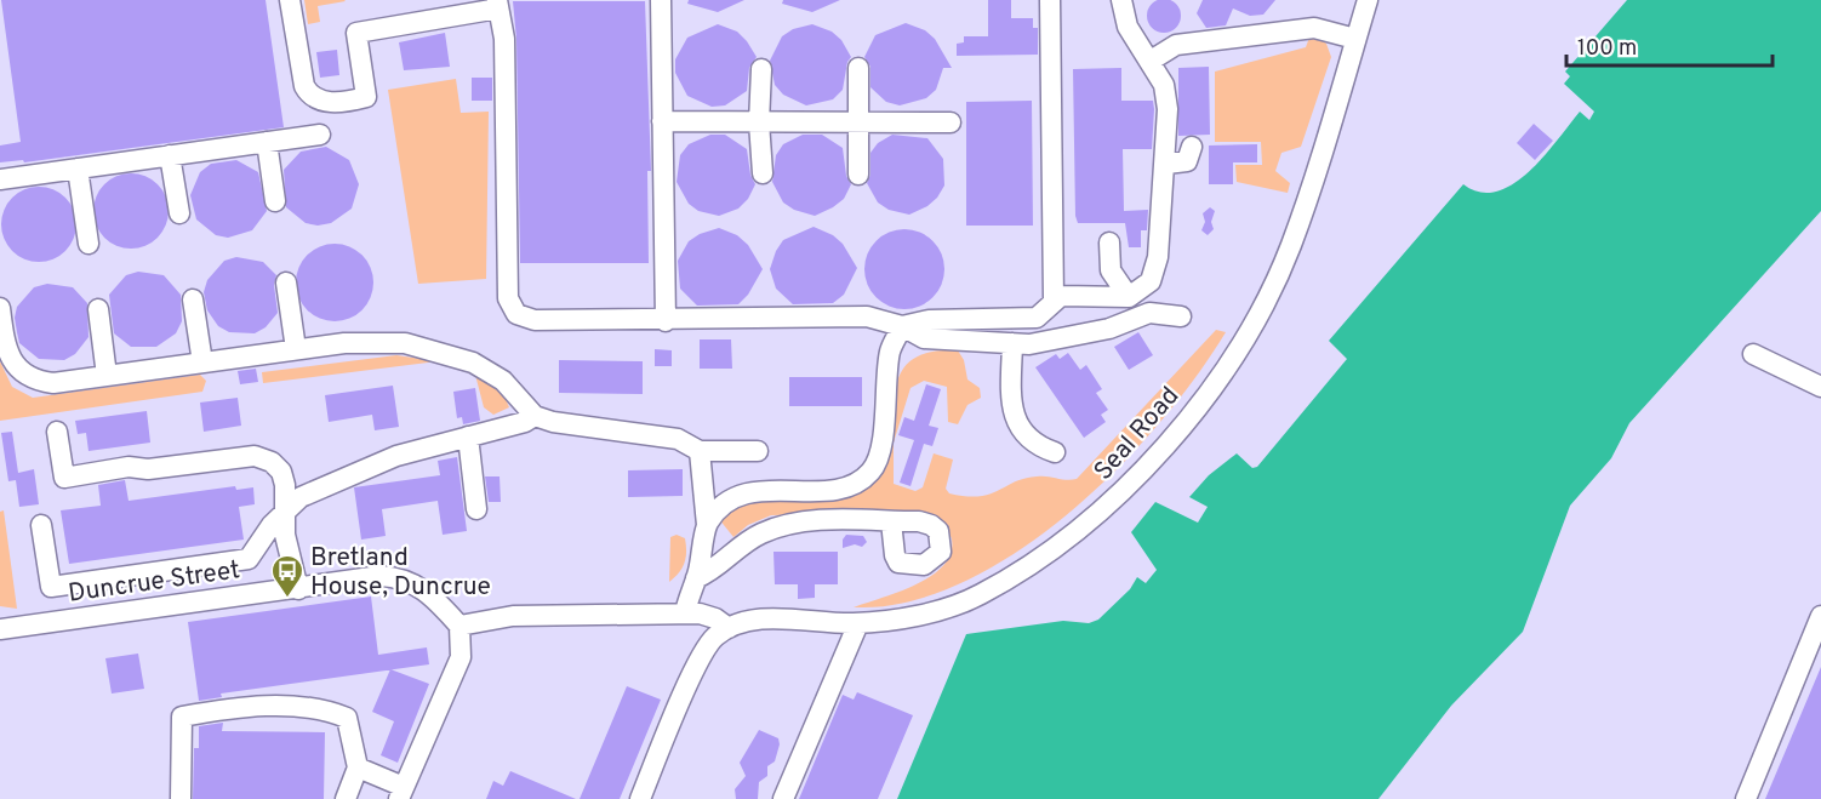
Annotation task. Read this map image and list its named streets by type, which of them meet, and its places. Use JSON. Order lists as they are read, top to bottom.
{
  "streets": {
    "street": ["Seal Road", "Duncrue Street"]
  },
  "places": {
    "bus stop": ["Bretland House, Duncrue"]
  },
  "scale_bar": "100 m"
}
